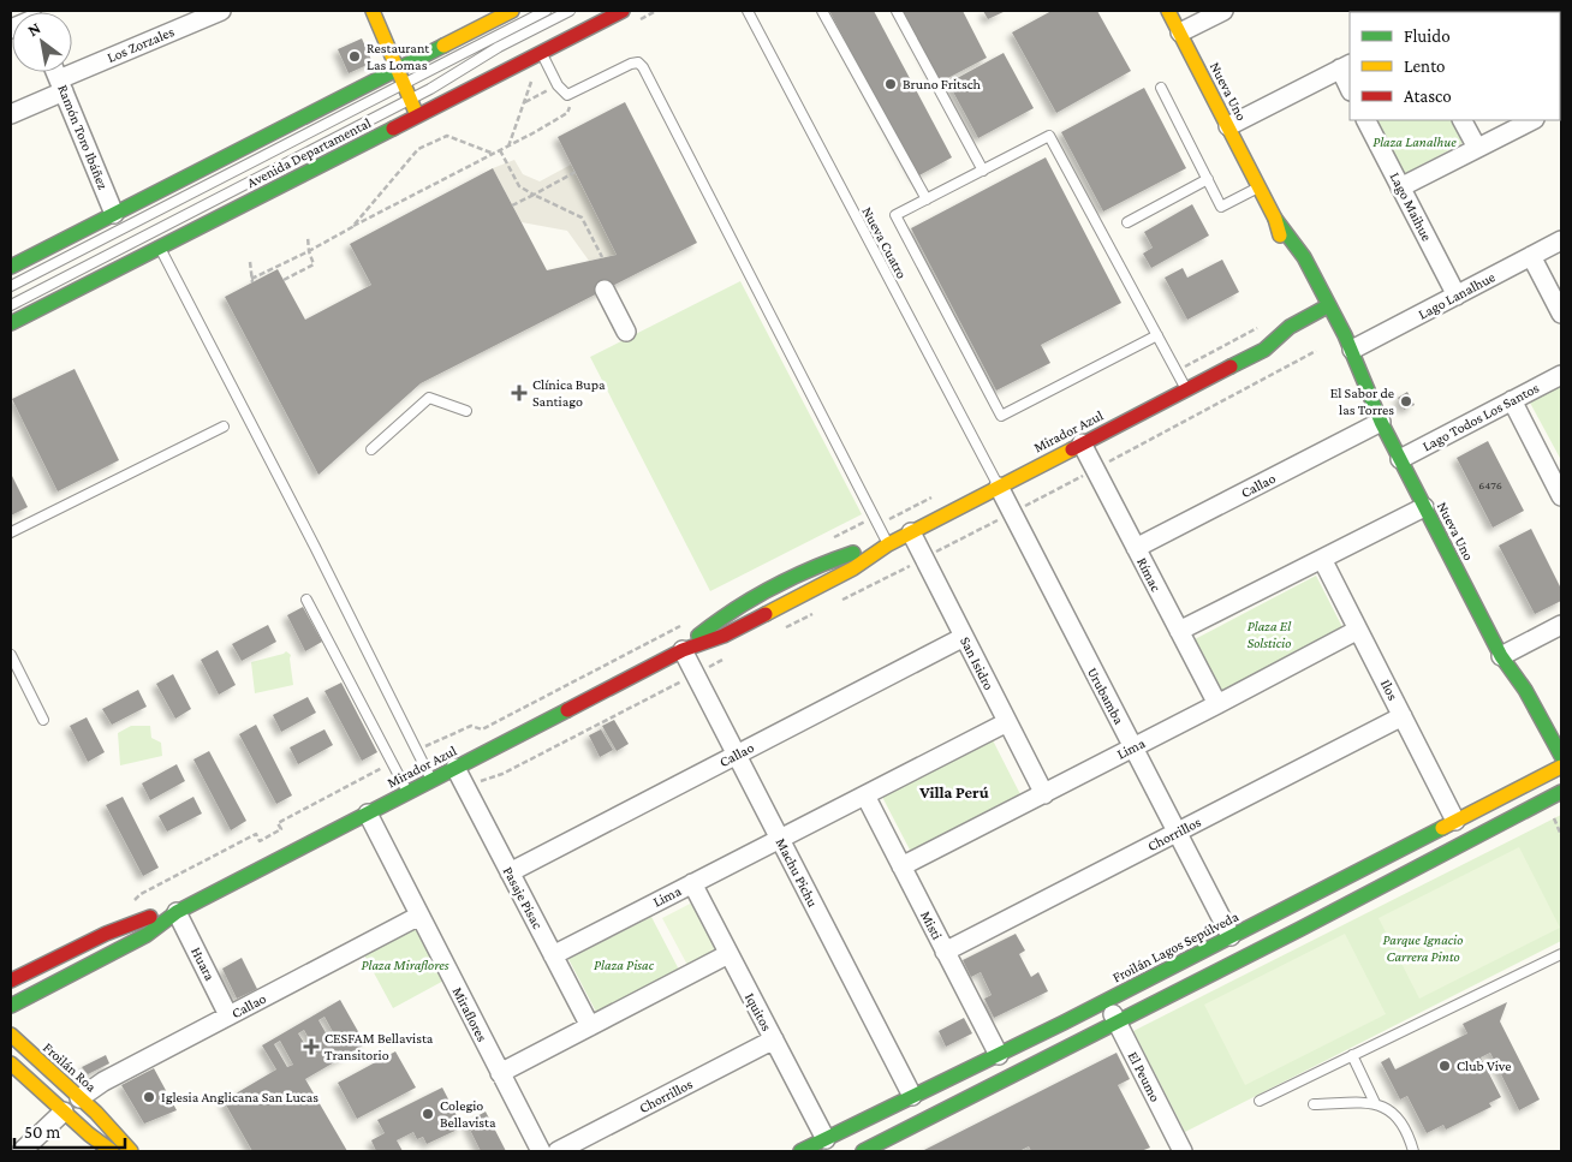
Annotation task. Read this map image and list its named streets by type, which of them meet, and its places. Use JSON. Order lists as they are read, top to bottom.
{
  "streets": {
    "street": [
      "Los Zorzales",
      "Nueva Uno",
      "Ramón Toro Ibáñez",
      "Avenida Departamental",
      "Lago Maihue",
      "Lago Lanalhue",
      "Lago Todos Los Santos",
      "Mirador Azul",
      "Callao",
      "Rímac",
      "San Isidro",
      "Ilos",
      "Urubamba",
      "Lima",
      "Chorrillos",
      "Machu Pichu",
      "Pasaje Pisac",
      "Misti",
      "Froilán Lagos Sepúlveda",
      "Huara",
      "Iquitos",
      "Miraflores",
      "Froilán Roa",
      "El Peumo"
    ],
    "lane": ["Nueva Cuatro"]
  },
  "crossings": [
    ["Los Zorzales", "Ramón Toro Ibáñez"],
    ["Nueva Uno", "Lago Lanalhue"],
    ["Nueva Uno", "Lago Todos Los Santos"],
    ["Nueva Uno", "Mirador Azul"],
    ["Nueva Uno", "Callao"],
    ["Lago Maihue", "Lago Lanalhue"],
    ["Nueva Cuatro", "Mirador Azul"],
    ["Nueva Cuatro", "Urubamba"],
    ["Mirador Azul", "Rímac"],
    ["Mirador Azul", "San Isidro"],
    ["Mirador Azul", "Urubamba"],
    ["Mirador Azul", "Machu Pichu"],
    ["Mirador Azul", "Pasaje Pisac"],
    ["Mirador Azul", "Huara"],
    ["Mirador Azul", "Miraflores"],
    ["Callao", "Rímac"],
    ["Callao", "San Isidro"],
    ["Callao", "Machu Pichu"],
    ["Callao", "Pasaje Pisac"],
    ["Callao", "Huara"],
    ["Callao", "Miraflores"],
    ["Callao", "Froilán Roa"],
    ["Rímac", "Lima"],
    ["San Isidro", "Lima"],
    ["Ilos", "Lima"],
    ["Ilos", "Chorrillos"],
    ["Ilos", "Froilán Lagos Sepúlveda"],
    ["Urubamba", "Lima"],
    ["Urubamba", "Chorrillos"],
    ["Urubamba", "Froilán Lagos Sepúlveda"],
    ["Lima", "Machu Pichu"],
    ["Lima", "Pasaje Pisac"],
    ["Lima", "Misti"],
    ["Lima", "Iquitos"],
    ["Chorrillos", "Misti"],
    ["Chorrillos", "Iquitos"],
    ["Machu Pichu", "Froilán Lagos Sepúlveda"],
    ["Misti", "Froilán Lagos Sepúlveda"],
    ["Froilán Lagos Sepúlveda", "Iquitos"],
    ["Froilán Lagos Sepúlveda", "El Peumo"]
  ],
  "districts": ["Villa Perú"],
  "parks": [
    "Plaza Lanalhue",
    "Plaza El Solsticio",
    "Parque Ignacio Carrera Pinto",
    "Plaza Miraflores",
    "Plaza Pisac"
  ],
  "places": {
    "other": [
      "Restaurant Las Lomas",
      "Bruno Fritsch",
      "El Sabor de las Torres",
      "Club Vive",
      "Iglesia Anglicana San Lucas",
      "Colegio Bellavista"
    ],
    "health": ["Clínica Bupa Santiago", "CESFAM Bellavista Transitorio"]
  },
  "house_numbers": ["6476"],
  "legend": ["Fluido", "Lento", "Atasco"],
  "scale_bar": "50 m",
  "north": "top left"
}
